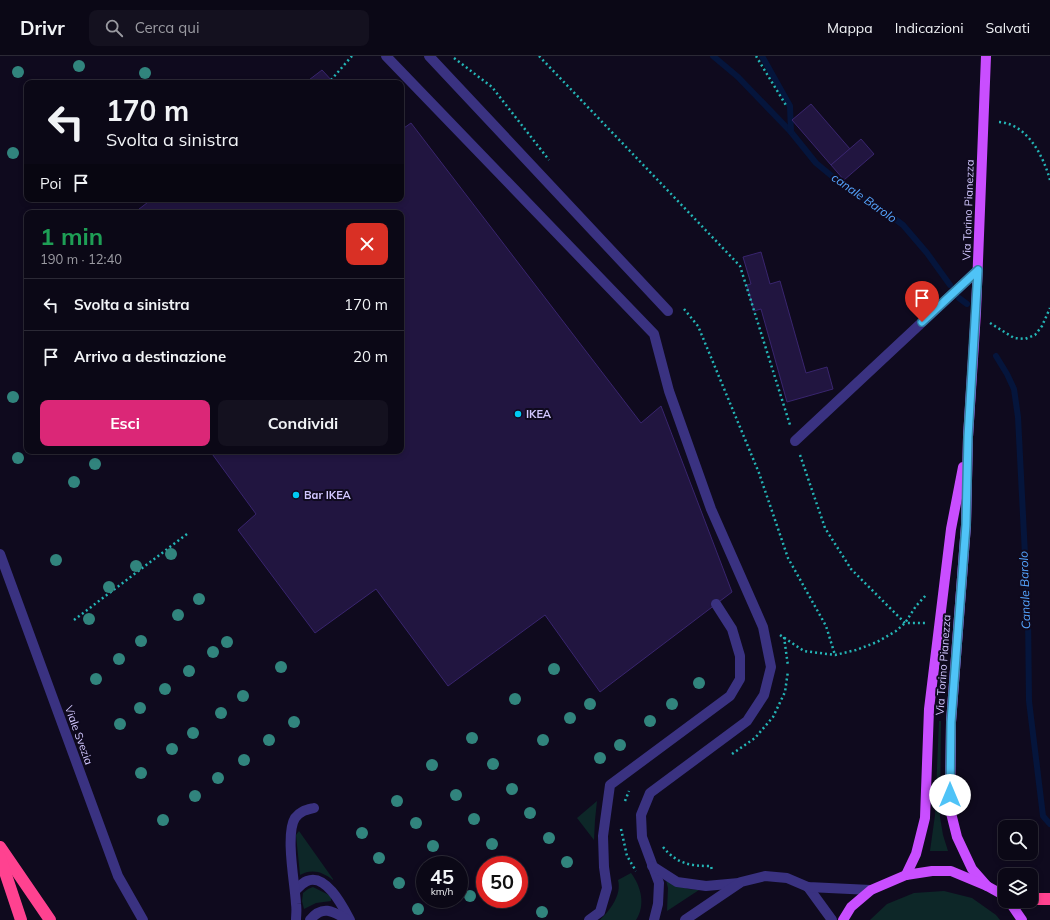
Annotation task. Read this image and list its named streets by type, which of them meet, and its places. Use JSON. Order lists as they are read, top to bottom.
{
  "streets": {
    "main road": ["Via Torino Pianezza"],
    "street": ["Viale Svezia"]
  },
  "water": ["canale Barolo", "Canale Barolo"],
  "places": ["IKEA", "Bar IKEA"],
  "page": {
    "header": "Drivr",
    "search": "Cerca qui",
    "nav": ["Mappa", "Indicazioni", "Salvati"],
    "turn": ["170 m", "Svolta a sinistra"],
    "then": "Poi",
    "heading": ["1 min", "190 m · 12:40"],
    "list": [
      {
        "name": "Svolta a sinistra",
        "value": "170 m"
      },
      {
        "name": "Arrivo a destinazione",
        "value": "20 m"
      }
    ],
    "buttons": ["Esci", "Condividi"],
    "speed": "45 km/h",
    "limit": "50"
  }
}
